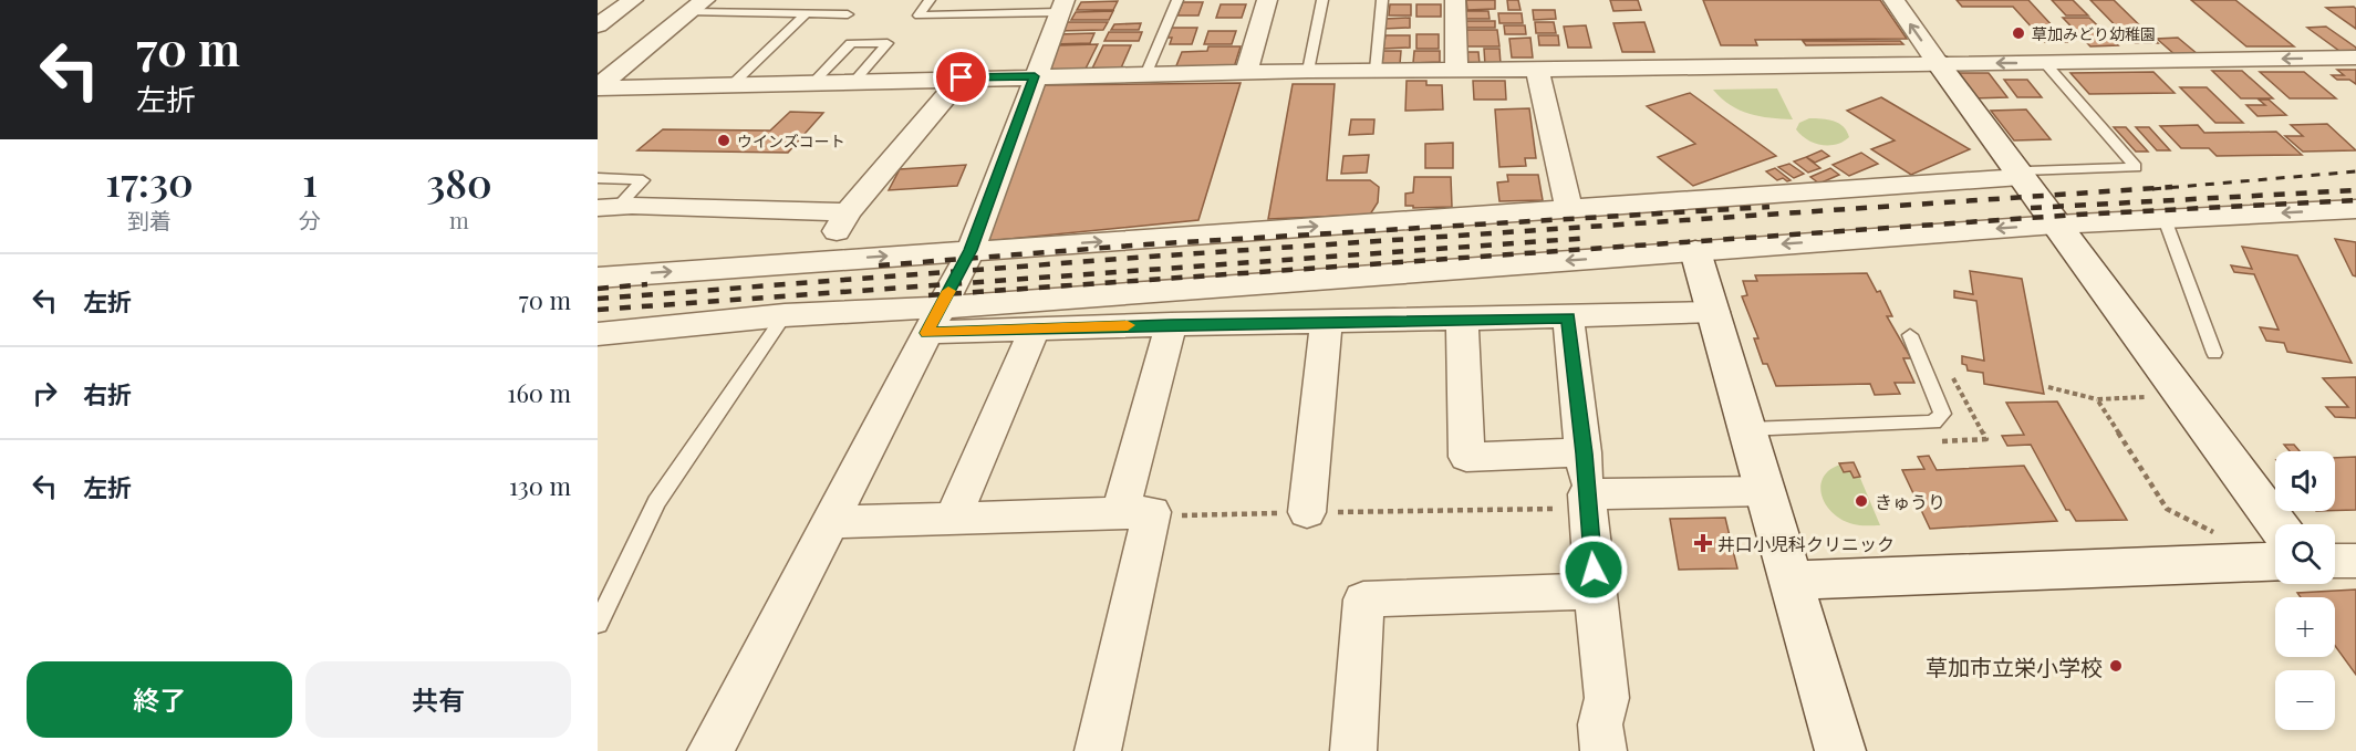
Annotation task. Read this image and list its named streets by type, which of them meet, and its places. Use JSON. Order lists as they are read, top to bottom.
{
  "places": {
    "other": [
      "草加みどり幼稚園",
      "ウインズコート",
      "きゅうり",
      "草加市立栄小学校"
    ],
    "health": ["井口小児科クリニック"]
  },
  "page": {
    "turn": ["70 m", "左折"],
    "eta": [
      "17:30",
      "到着",
      "1",
      "分",
      "380",
      "m"
    ],
    "list": [
      {
        "name": "左折",
        "value": "70 m"
      },
      {
        "name": "右折",
        "value": "160 m"
      },
      {
        "name": "左折",
        "value": "130 m"
      }
    ],
    "map_buttons": ["+", "−"],
    "buttons": ["終了", "共有"]
  }
}
